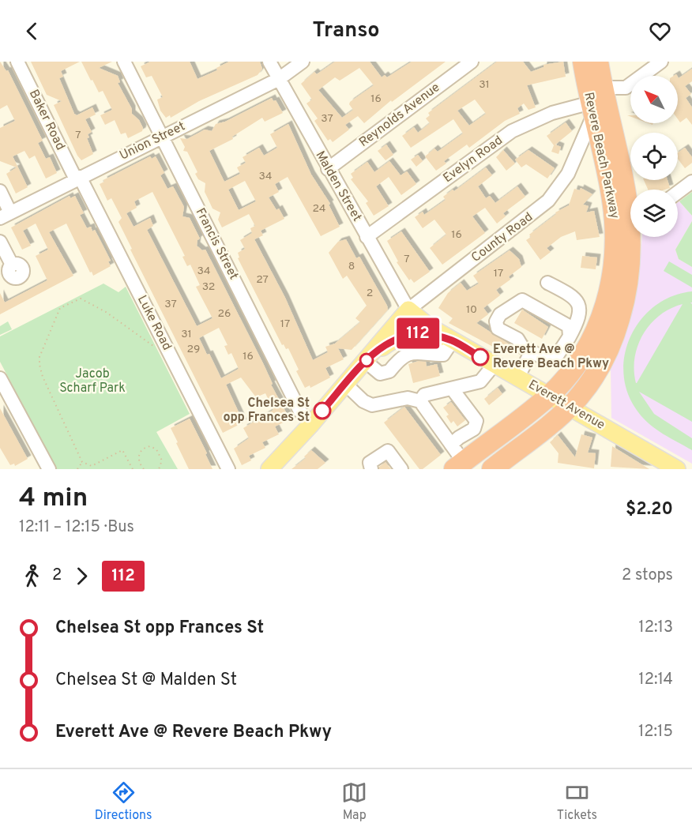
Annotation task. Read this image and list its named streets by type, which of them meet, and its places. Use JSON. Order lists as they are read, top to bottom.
{
  "streets": {
    "highway": ["Revere Beach Parkway"],
    "main road": ["Everett Avenue"],
    "street": [
      "Reynolds Avenue",
      "Baker Road",
      "Union Street",
      "Evelyn Road",
      "Malden Street",
      "County Road",
      "Francis Street",
      "Luke Road"
    ]
  },
  "crossings": [
    ["Reynolds Avenue", "Malden Street"],
    ["Baker Road", "Union Street"],
    ["Baker Road", "Luke Road"],
    ["Union Street", "Malden Street"],
    ["Union Street", "Francis Street"],
    ["Union Street", "Luke Road"],
    ["Revere Beach Parkway", "Evelyn Road"],
    ["Revere Beach Parkway", "County Road"],
    ["Revere Beach Parkway", "Everett Avenue"],
    ["Evelyn Road", "Malden Street"],
    ["Evelyn Road", "County Road"],
    ["Malden Street", "County Road"],
    ["Malden Street", "Everett Avenue"],
    ["County Road", "Everett Avenue"]
  ],
  "parks": ["Jacob Scharf Park"],
  "places": ["Everett Ave @ Revere Beach Pkwy", "Chelsea St opp Frances St"],
  "lines": ["bus line 112"],
  "house_numbers": [
    "31",
    "16",
    "37",
    "7",
    "34",
    "24",
    "16",
    "7",
    "8",
    "34",
    "17",
    "27",
    "32",
    "2",
    "37",
    "10",
    "26",
    "17",
    "31",
    "29",
    "16"
  ],
  "north": "top left",
  "page": {
    "header": "Transo",
    "on_map": "112",
    "heading": ["4 min", "12:11 – 12:15 · Bus", "$2.20"],
    "legs": ["2", "112", "2 stops"],
    "list": [
      {
        "name": "Chelsea St opp Frances St",
        "value": "12:13"
      },
      {
        "name": "Chelsea St @ Malden St",
        "value": "12:14"
      },
      {
        "name": "Everett Ave @ Revere Beach Pkwy",
        "value": "12:15"
      }
    ],
    "tabs": ["Directions", "Map", "Tickets"]
  }
}
